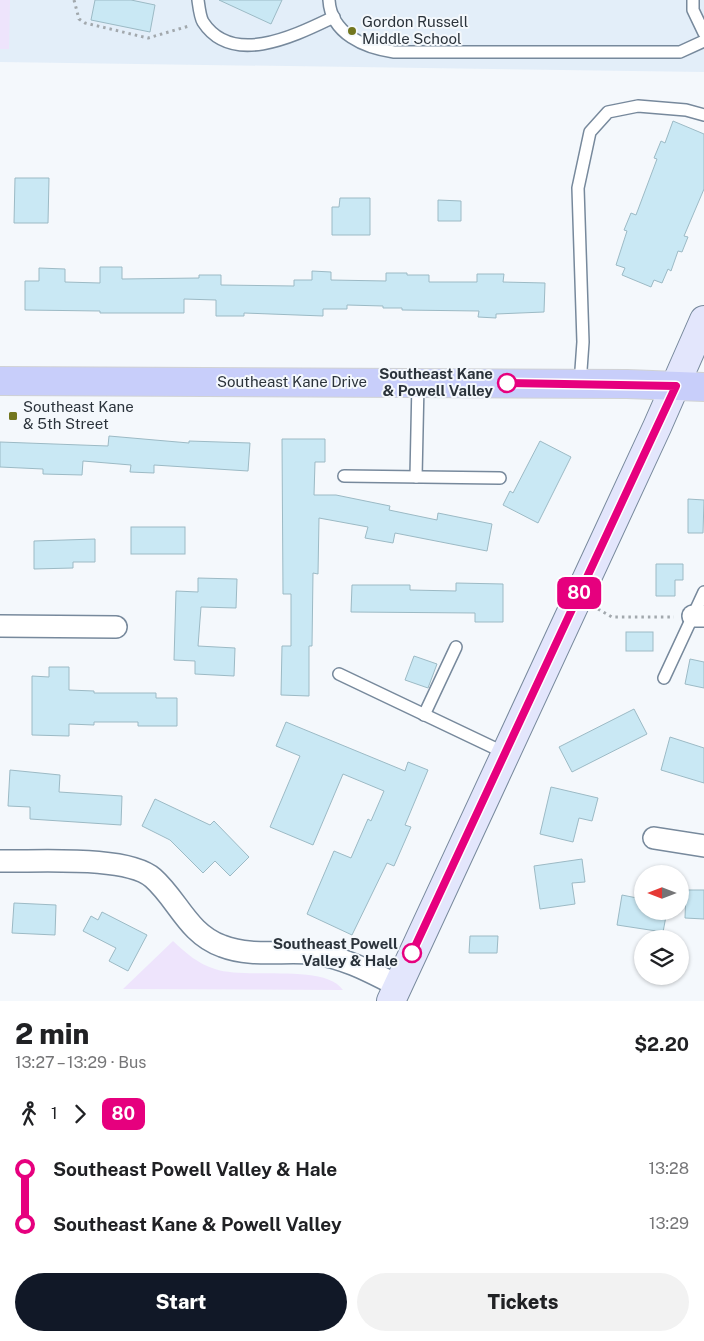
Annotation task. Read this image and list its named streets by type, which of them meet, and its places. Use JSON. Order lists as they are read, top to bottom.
{
  "streets": {
    "main road": ["Southeast Kane Drive"]
  },
  "places": {
    "other": ["Gordon Russell Middle School", "Southeast Kane & Powell Valley", "Southeast Powell Valley & Hale"],
    "transit": ["Southeast Kane & 5th Street"]
  },
  "lines": ["bus line 80"],
  "north": "left",
  "page": {
    "on_map": "80",
    "heading": ["2 min", "13:27 – 13:29 · Bus", "$2.20"],
    "legs": ["1", "80"],
    "list": [
      {
        "name": "Southeast Powell Valley & Hale",
        "value": "13:28"
      },
      {
        "name": "Southeast Kane & Powell Valley",
        "value": "13:29"
      }
    ],
    "buttons": ["Start", "Tickets"]
  }
}
